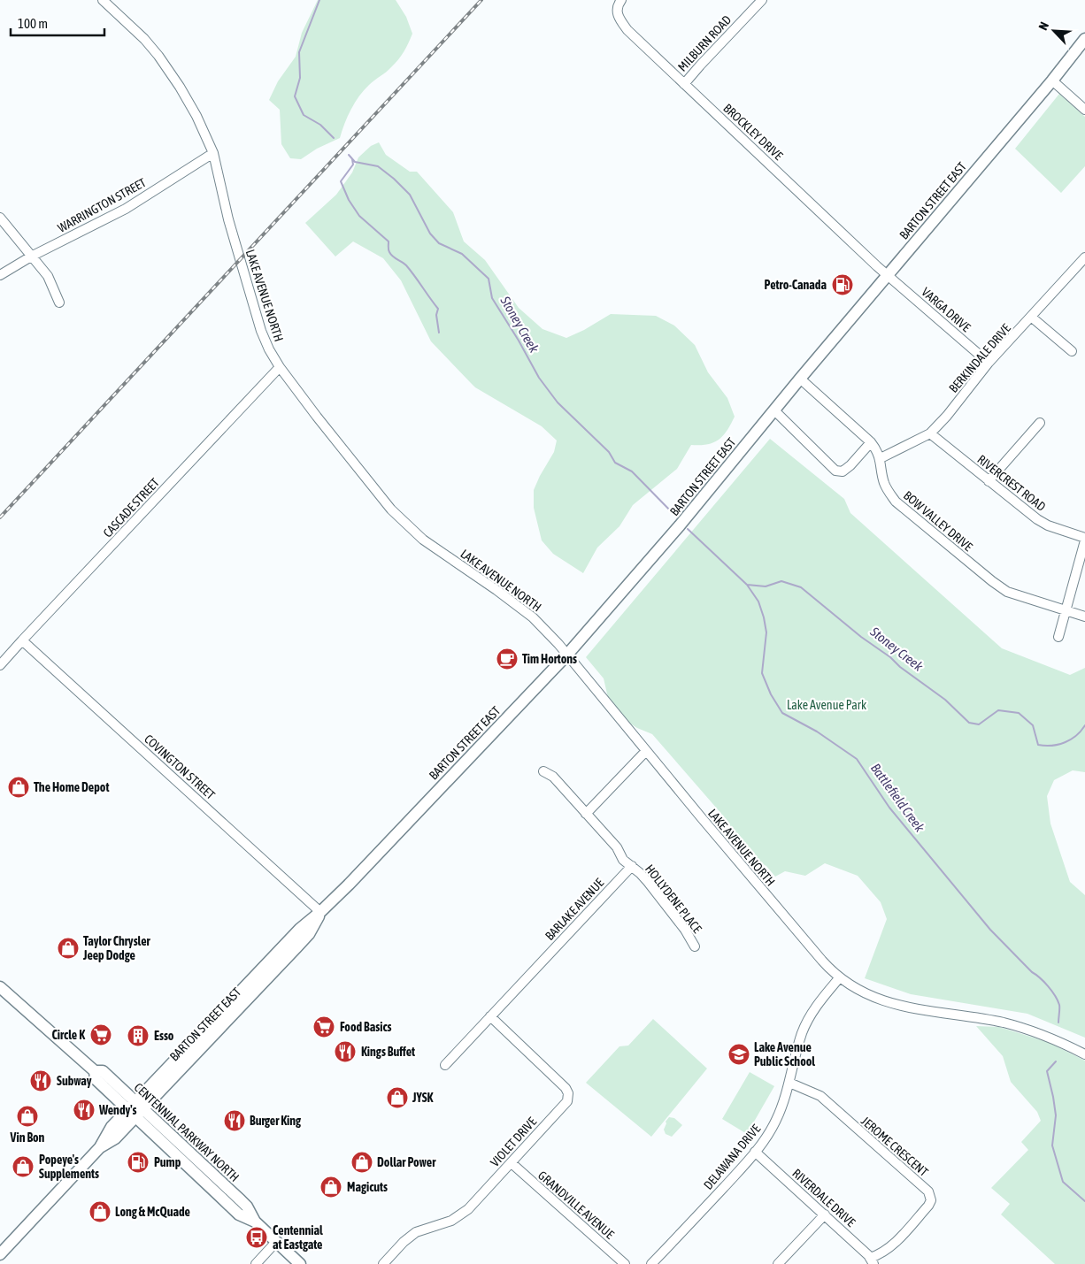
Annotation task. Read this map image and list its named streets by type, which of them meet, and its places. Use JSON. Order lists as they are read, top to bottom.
{
  "streets": {
    "main road": ["BARTON STREET EAST", "CENTENNIAL PARKWAY NORTH"],
    "street": [
      "MILBURN ROAD",
      "BROCKLEY DRIVE",
      "WARRINGTON STREET",
      "LAKE AVENUE NORTH",
      "VARGA DRIVE",
      "BERKINDALE DRIVE",
      "RIVERCREST ROAD",
      "CASCADE STREET",
      "BOW VALLEY DRIVE",
      "COVINGTON STREET",
      "HOLLYDENE PLACE",
      "BARLAKE AVENUE",
      "VIOLET DRIVE",
      "JEROME CRESCENT",
      "DELAWANA DRIVE",
      "RIVERDALE DRIVE",
      "GRANDVILLE AVENUE"
    ]
  },
  "crossings": [
    ["MILBURN ROAD", "BROCKLEY DRIVE"],
    ["BROCKLEY DRIVE", "BARTON STREET EAST"],
    ["BROCKLEY DRIVE", "VARGA DRIVE"],
    ["BARTON STREET EAST", "LAKE AVENUE NORTH"],
    ["BARTON STREET EAST", "VARGA DRIVE"],
    ["BARTON STREET EAST", "BOW VALLEY DRIVE"],
    ["BARTON STREET EAST", "COVINGTON STREET"],
    ["BARTON STREET EAST", "CENTENNIAL PARKWAY NORTH"],
    ["WARRINGTON STREET", "LAKE AVENUE NORTH"],
    ["LAKE AVENUE NORTH", "CASCADE STREET"],
    ["LAKE AVENUE NORTH", "DELAWANA DRIVE"],
    ["VARGA DRIVE", "BERKINDALE DRIVE"],
    ["BERKINDALE DRIVE", "RIVERCREST ROAD"],
    ["BERKINDALE DRIVE", "BOW VALLEY DRIVE"],
    ["CASCADE STREET", "COVINGTON STREET"],
    ["HOLLYDENE PLACE", "BARLAKE AVENUE"],
    ["BARLAKE AVENUE", "VIOLET DRIVE"],
    ["VIOLET DRIVE", "GRANDVILLE AVENUE"],
    ["JEROME CRESCENT", "DELAWANA DRIVE"],
    ["JEROME CRESCENT", "RIVERDALE DRIVE"],
    ["DELAWANA DRIVE", "RIVERDALE DRIVE"]
  ],
  "water": ["Stoney Creek", "Battlefield Creek"],
  "parks": ["Lake Avenue Park"],
  "places": {
    "fuel station": ["Petro-Canada", "Pump"],
    "cafe": ["Tim Hortons"],
    "shop": [
      "The Home Depot",
      "Taylor Chrysler Jeep Dodge",
      "JYSK",
      "Vin Bon",
      "Dollar Power",
      "Popeye's Supplements",
      "Magicuts",
      "Long & McQuade"
    ],
    "supermarket": ["Food Basics", "Circle K"],
    "building": ["Esso"],
    "restaurant": [
      "Kings Buffet",
      "Subway",
      "Wendy's",
      "Burger King"
    ],
    "school or university": ["Lake Avenue Public School"],
    "bus stop": ["Centennial at Eastgate"]
  },
  "scale_bar": "100 m",
  "north": "top left"
}
